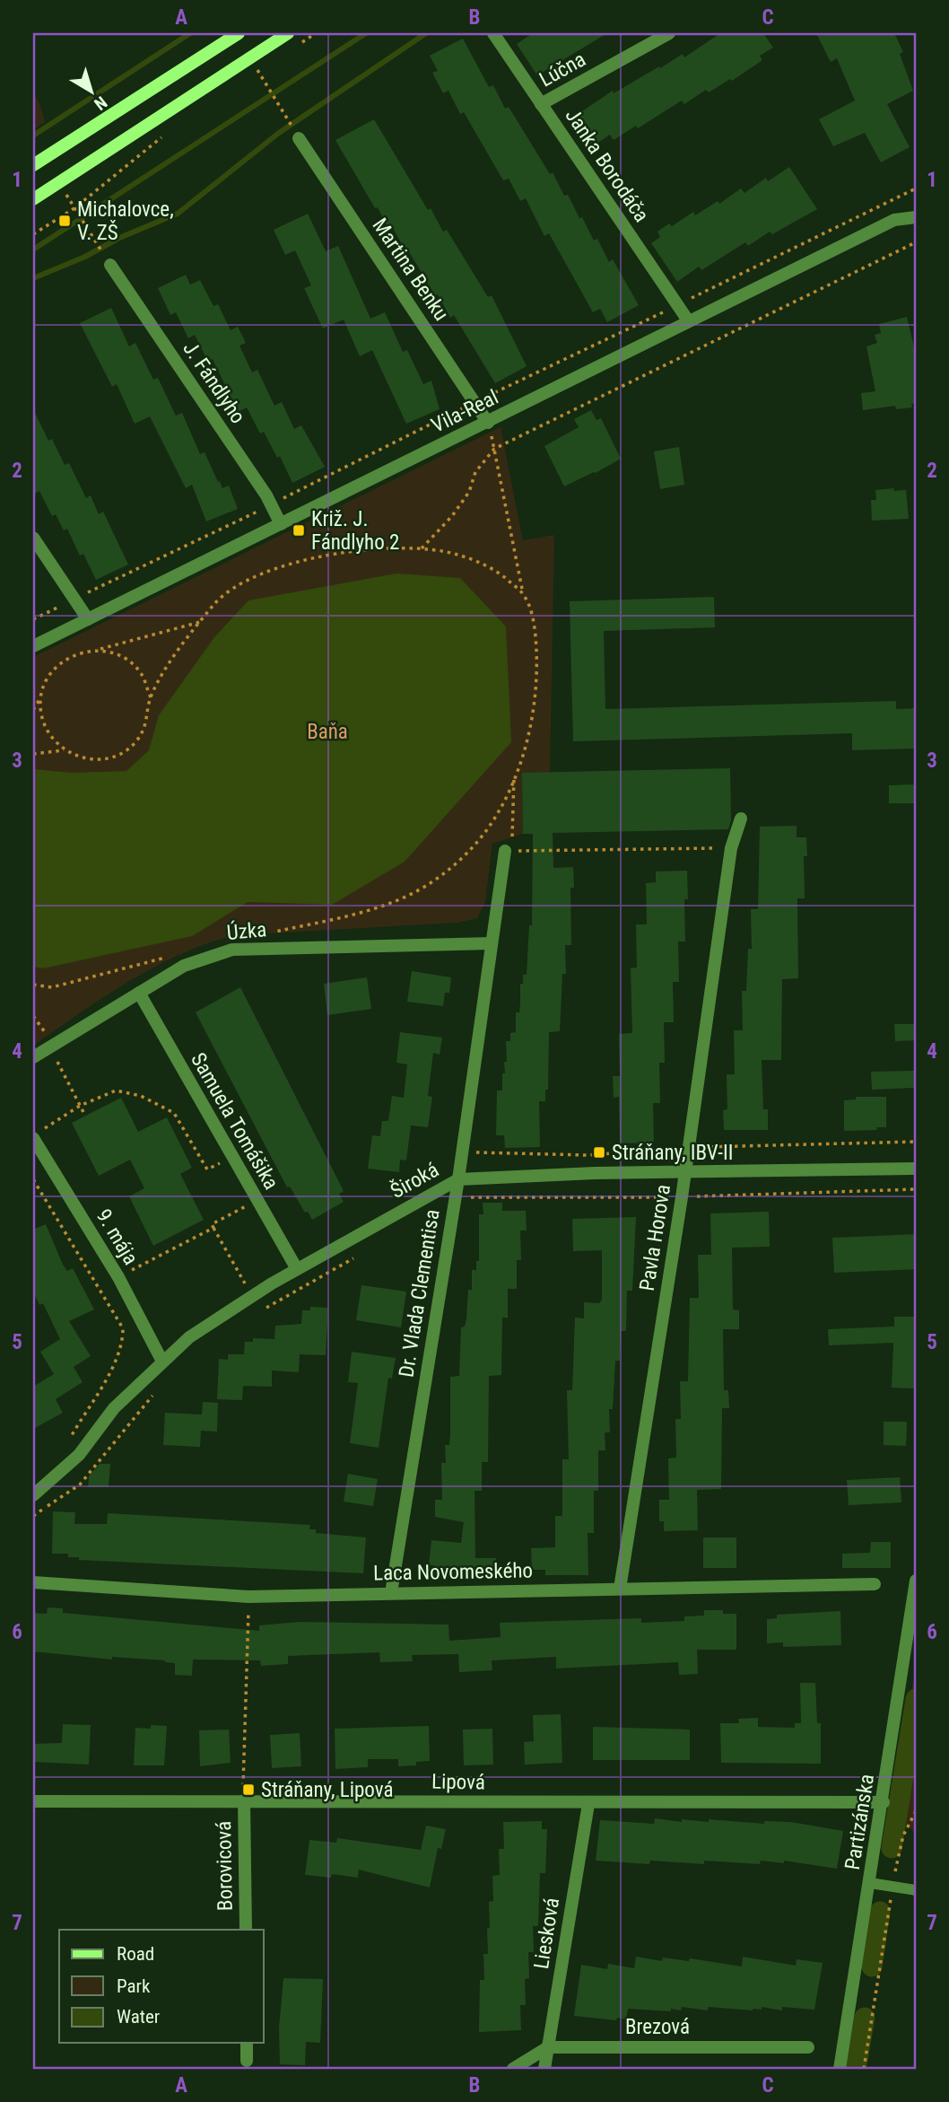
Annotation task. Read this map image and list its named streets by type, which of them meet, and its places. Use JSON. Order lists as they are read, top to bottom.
{
  "streets": {
    "street": [
      "Lúčna",
      "Janka Borodáča",
      "Martina Benku",
      "J. Fándlyho",
      "Vila-Real",
      "Úzka",
      "Samuela Tomášika",
      "Široká",
      "9. mája",
      "Pavla Horova",
      "Dr. Vlada Clementisa",
      "Laca Novomeského",
      "Lipová",
      "Partizánska",
      "Borovicová",
      "Liesková",
      "Brezová"
    ]
  },
  "crossings": [
    ["Lúčna", "Janka Borodáča"],
    ["Janka Borodáča", "Vila-Real"],
    ["Martina Benku", "Vila-Real"],
    ["J. Fándlyho", "Vila-Real"],
    ["Úzka", "Samuela Tomášika"],
    ["Úzka", "Dr. Vlada Clementisa"],
    ["Samuela Tomášika", "Široká"],
    ["Široká", "9. mája"],
    ["Široká", "Pavla Horova"],
    ["Široká", "Dr. Vlada Clementisa"],
    ["Pavla Horova", "Laca Novomeského"],
    ["Dr. Vlada Clementisa", "Laca Novomeského"],
    ["Lipová", "Partizánska"],
    ["Lipová", "Borovicová"],
    ["Lipová", "Liesková"],
    ["Liesková", "Brezová"]
  ],
  "parks": ["Baňa"],
  "places": {
    "transit": [
      "Michalovce, V. ZŠ",
      "Križ. J. Fándlyho 2",
      "Stráňany, IBV-II",
      "Stráňany, Lipová"
    ]
  },
  "legend": ["Road", "Park", "Water"],
  "north": "bottom right",
  "grid": {
    "columns": ["A", "B", "C"],
    "rows": [
      "1",
      "2",
      "3",
      "4",
      "5",
      "6",
      "7"
    ]
  }
}
